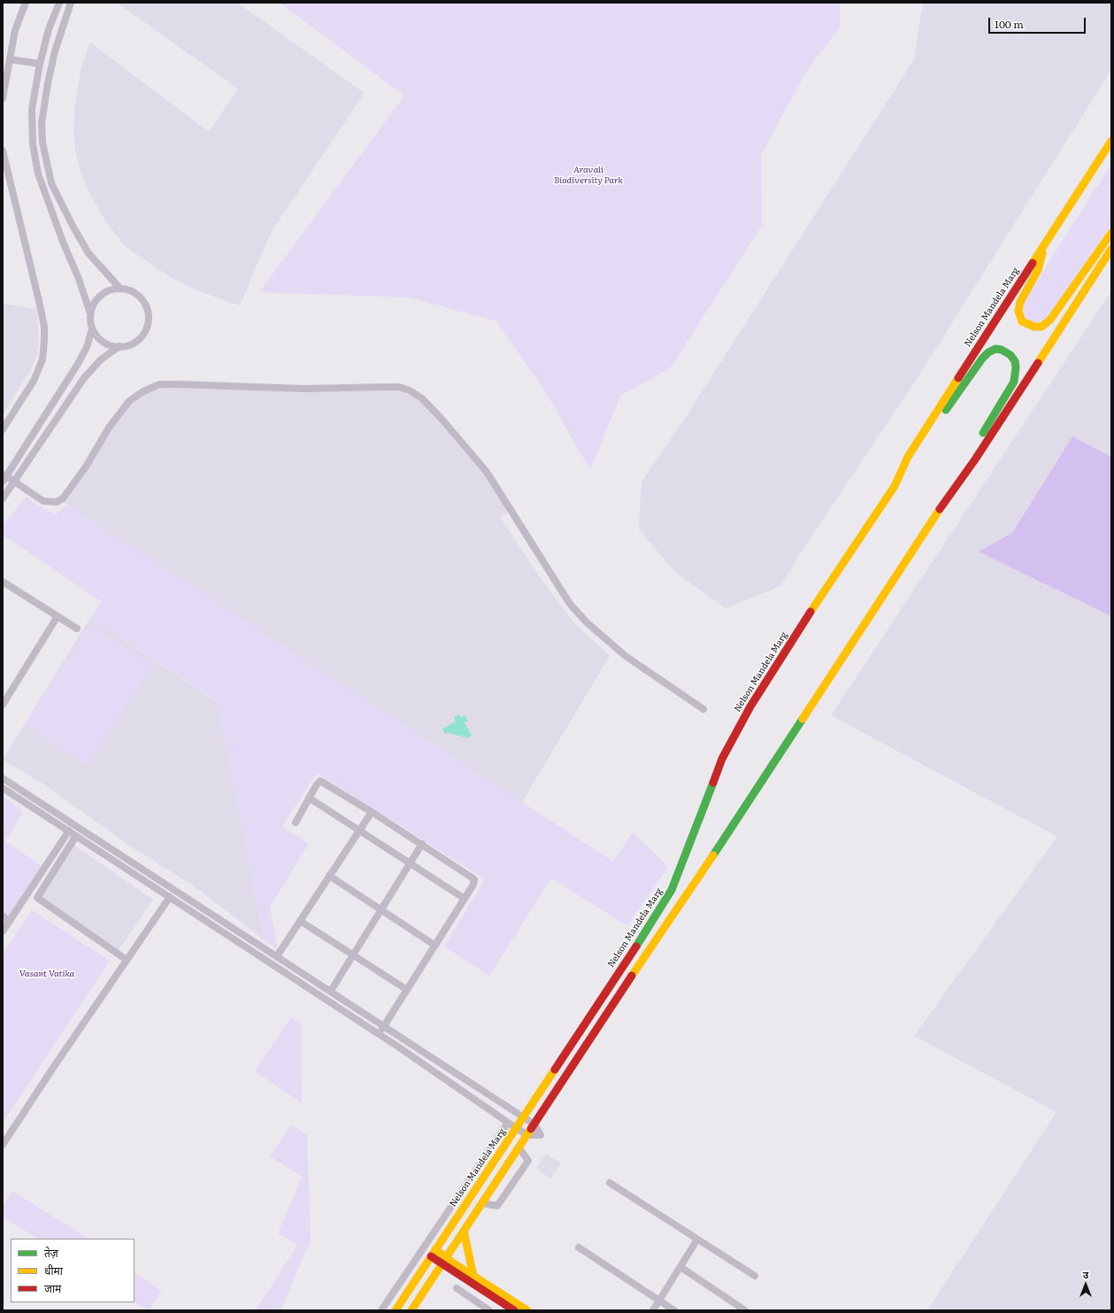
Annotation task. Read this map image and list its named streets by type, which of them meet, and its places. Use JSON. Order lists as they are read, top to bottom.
{
  "streets": {
    "main road": ["Nelson Mandela Marg"]
  },
  "parks": ["Aravali Biodiversity Park", "Vasant Vatika"],
  "legend": ["तेज़", "धीमा", "जाम"],
  "scale_bar": "100 m",
  "north": "top"
}
